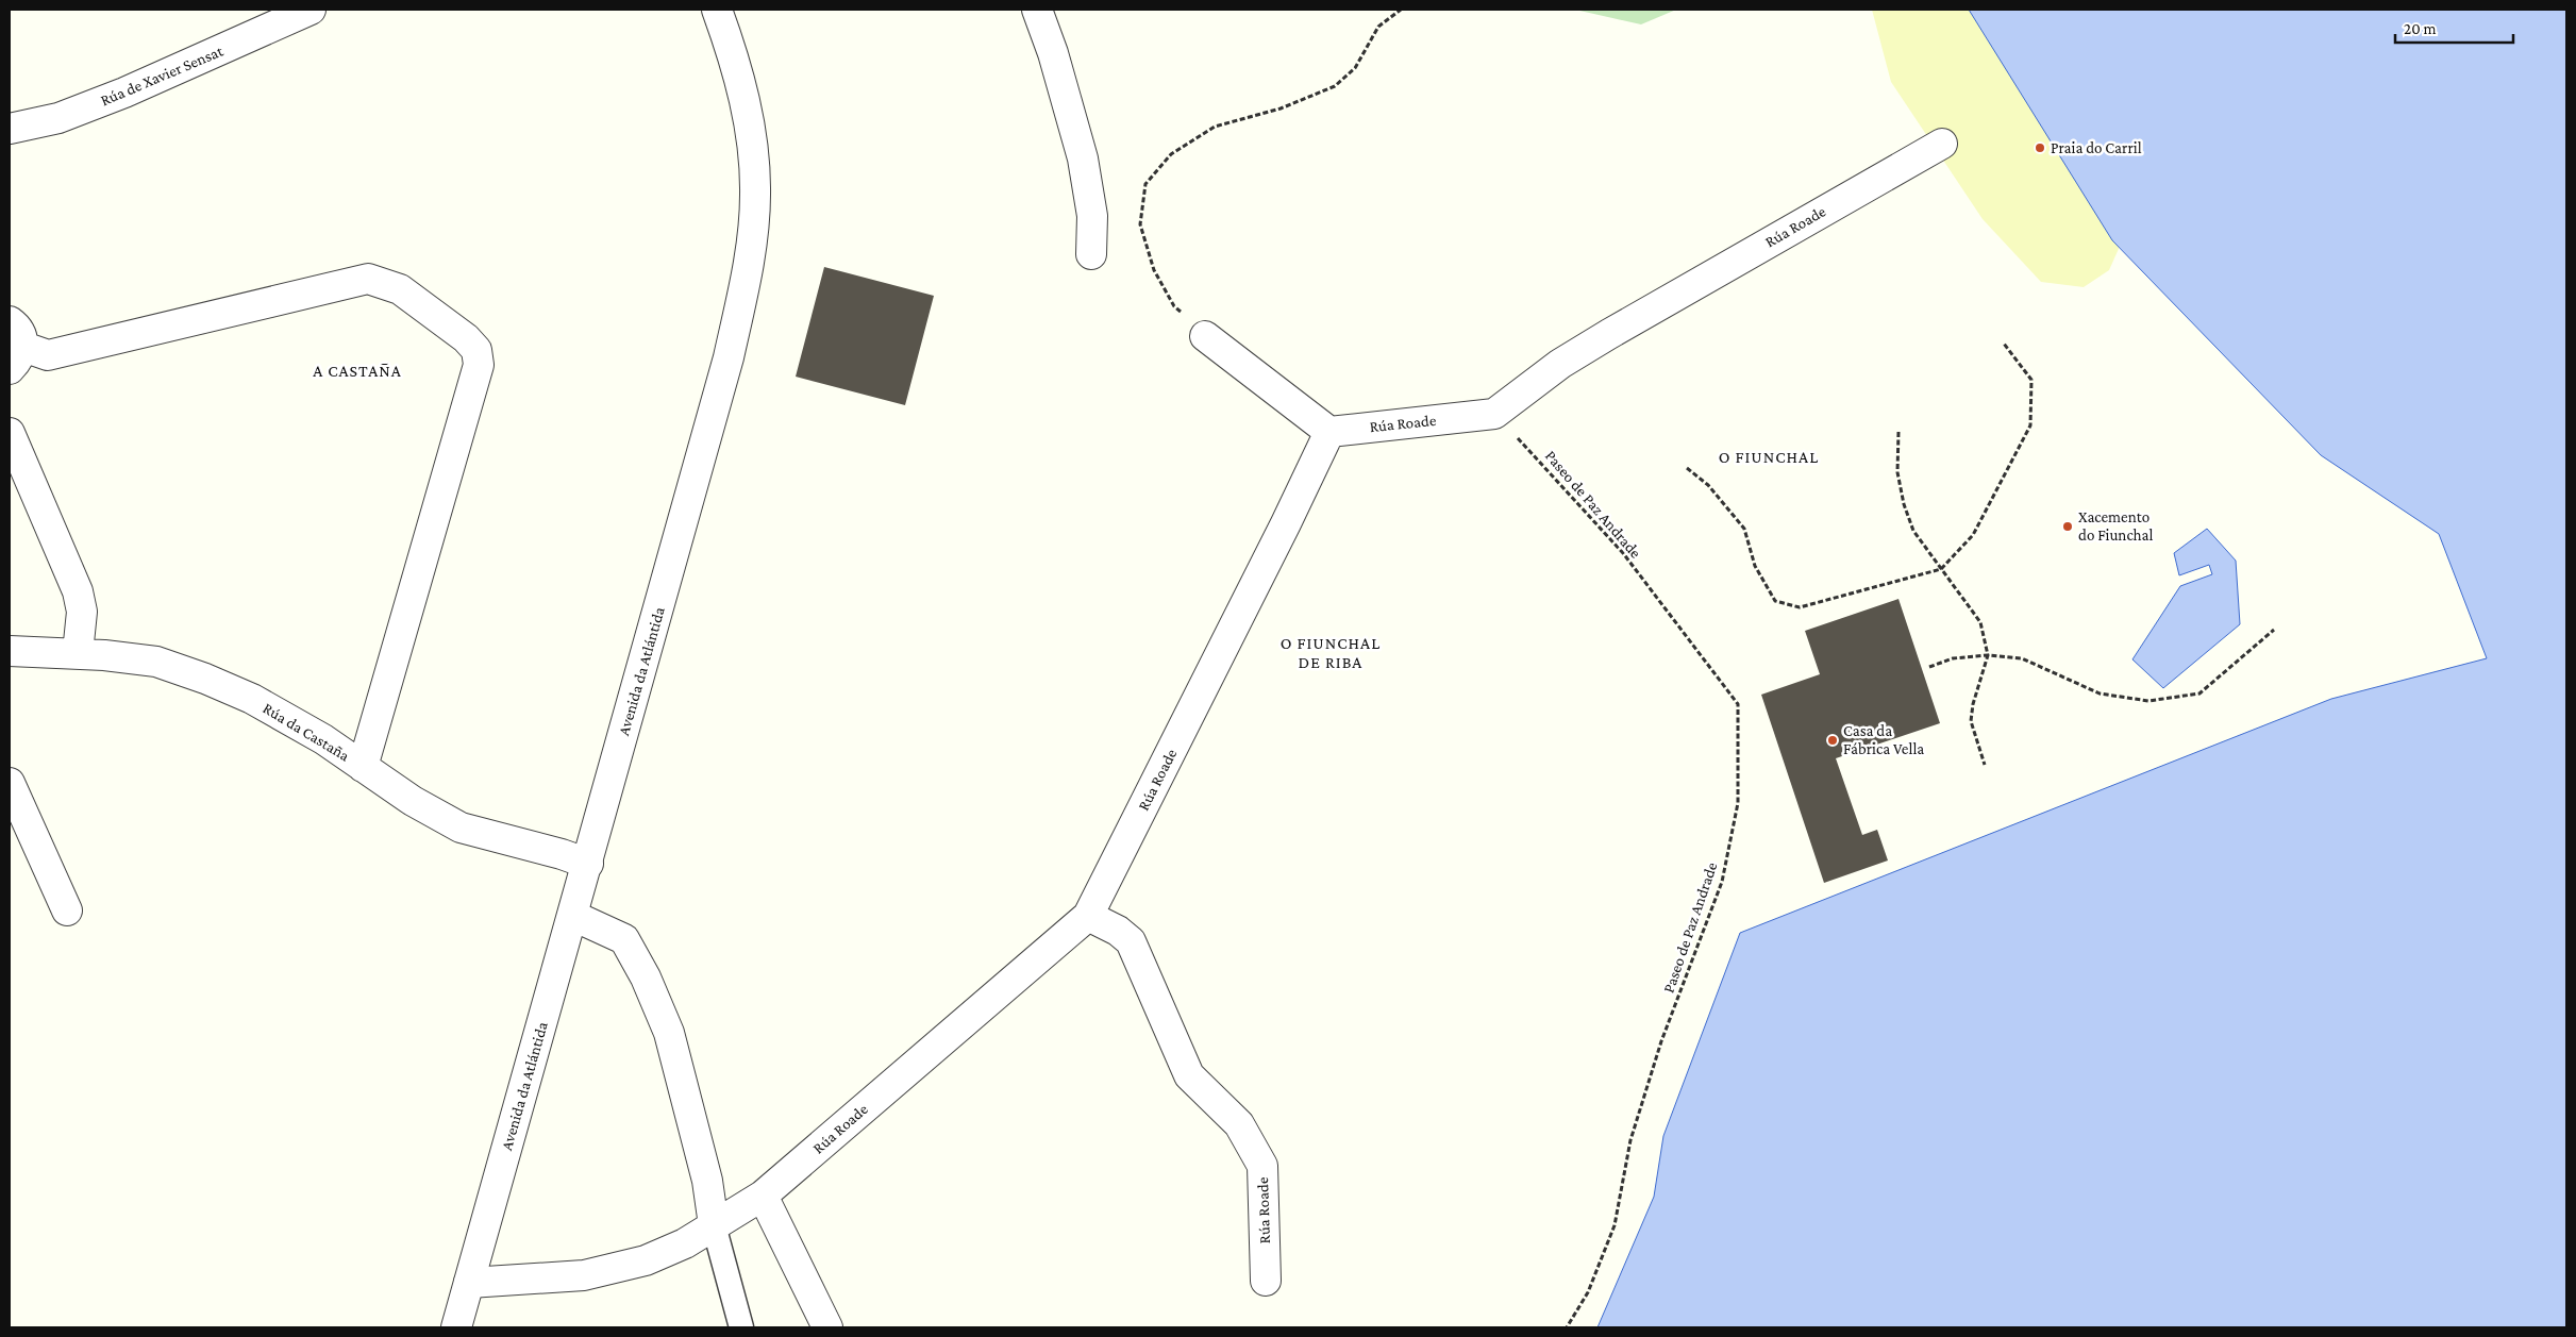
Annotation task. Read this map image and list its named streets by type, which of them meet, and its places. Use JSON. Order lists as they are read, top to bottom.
{
  "streets": {
    "street": [
      "Rúa de Xavier Sensat",
      "Rúa Roade",
      "Avenida da Atlántida",
      "Rúa da Castaña"
    ],
    "path": ["Paseo de Paz Andrade"]
  },
  "crossings": [
    ["Rúa Roade", "Paseo de Paz Andrade"],
    ["Rúa Roade", "Avenida da Atlántida"],
    ["Avenida da Atlántida", "Rúa da Castaña"]
  ],
  "districts": ["A CASTAÑA", "O FIUNCHAL", "O FIUNCHAL DE RIBA"],
  "places": ["Praia do Carril", "Xacemento do Fiunchal", "Casa da Fábrica Vella"],
  "scale_bar": "20 m"
}
